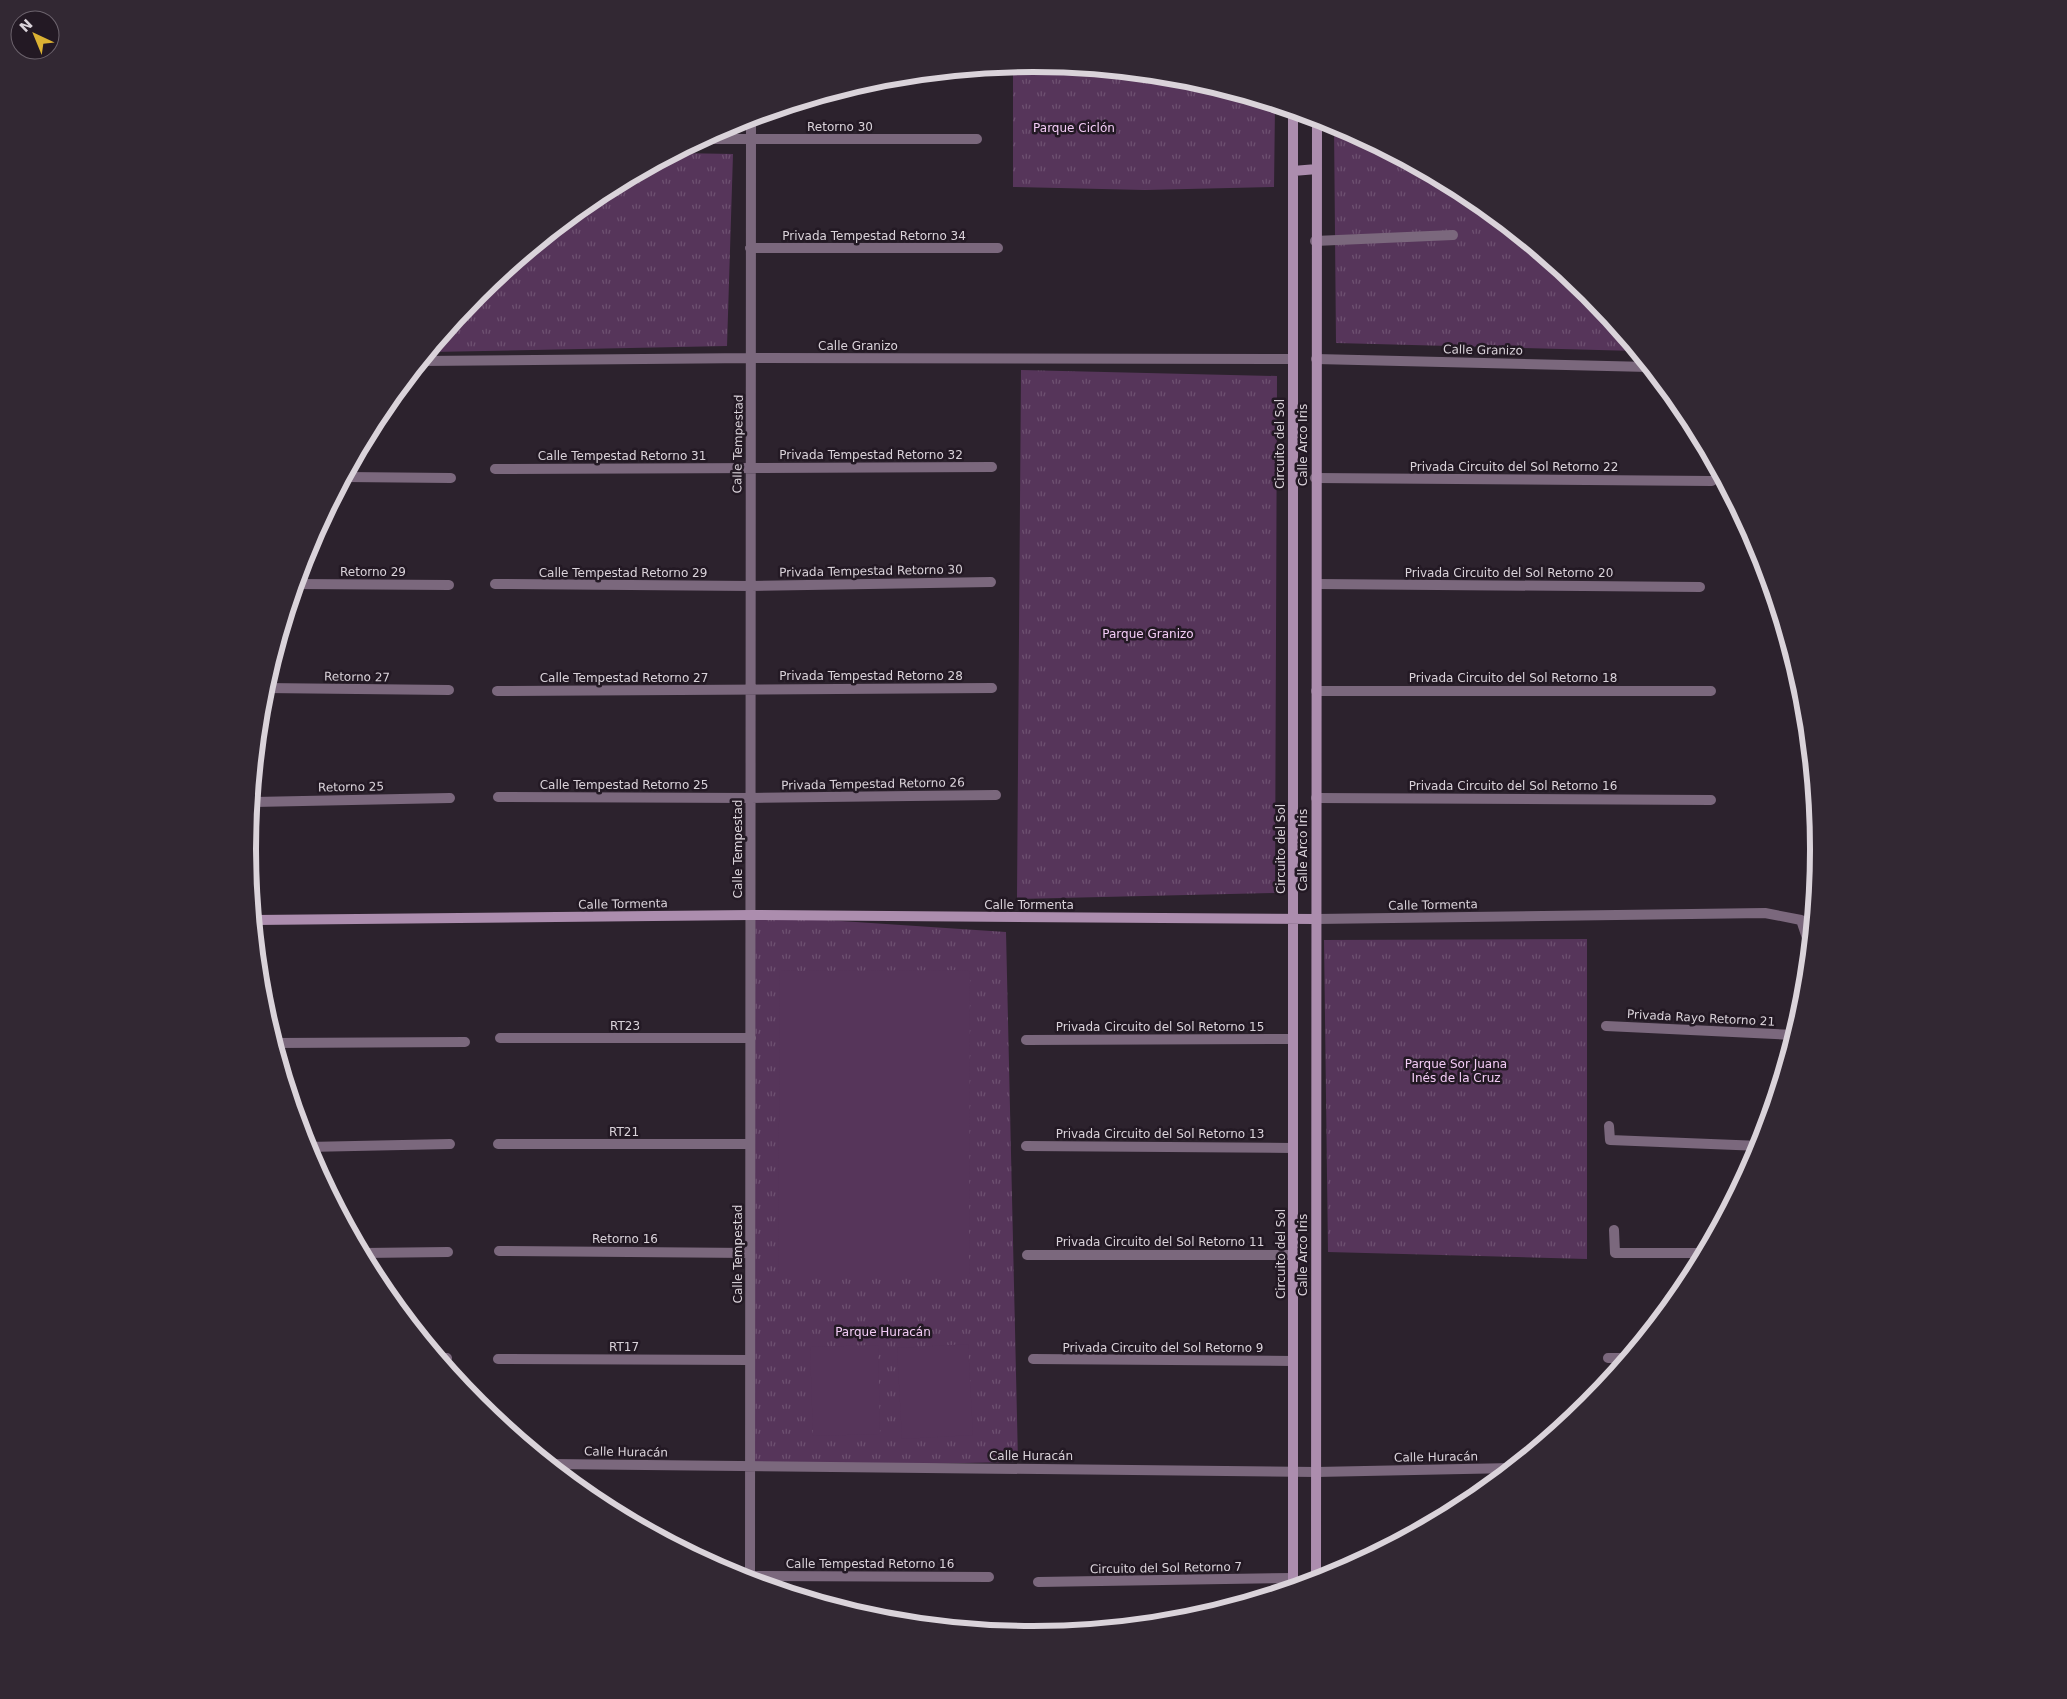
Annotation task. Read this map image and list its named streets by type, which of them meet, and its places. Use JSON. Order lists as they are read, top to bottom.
{
  "streets": {
    "street": [
      "Retorno 30",
      "Privada Tempestad Retorno 34",
      "Calle Granizo",
      "Calle Tempestad",
      "Circuito del Sol",
      "Calle Arco Iris",
      "Privada Tempestad Retorno 32",
      "Calle Tempestad Retorno 31",
      "Privada Circuito del Sol Retorno 22",
      "Privada Tempestad Retorno 30",
      "Retorno 29",
      "Calle Tempestad Retorno 29",
      "Privada Circuito del Sol Retorno 20",
      "Privada Tempestad Retorno 28",
      "Retorno 27",
      "Calle Tempestad Retorno 27",
      "Privada Circuito del Sol Retorno 18",
      "Privada Tempestad Retorno 26",
      "Calle Tempestad Retorno 25",
      "Privada Circuito del Sol Retorno 16",
      "Retorno 25",
      "Calle Tormenta",
      "Privada Rayo Retorno 21",
      "RT23",
      "Privada Circuito del Sol Retorno 15",
      "RT21",
      "Privada Circuito del Sol Retorno 13",
      "Retorno 16",
      "Privada Circuito del Sol Retorno 11",
      "RT17",
      "Privada Circuito del Sol Retorno 9",
      "Calle Huracán",
      "Calle Tempestad Retorno 16",
      "Circuito del Sol Retorno 7"
    ]
  },
  "crossings": [
    ["Retorno 30", "Calle Tempestad"],
    ["Privada Tempestad Retorno 34", "Calle Tempestad"],
    ["Calle Granizo", "Calle Tempestad"],
    ["Calle Granizo", "Circuito del Sol"],
    ["Calle Granizo", "Calle Arco Iris"],
    ["Calle Tempestad", "Privada Tempestad Retorno 32"],
    ["Calle Tempestad", "Calle Tempestad Retorno 31"],
    ["Calle Tempestad", "Privada Tempestad Retorno 30"],
    ["Calle Tempestad", "Calle Tempestad Retorno 29"],
    ["Calle Tempestad", "Privada Tempestad Retorno 28"],
    ["Calle Tempestad", "Calle Tempestad Retorno 27"],
    ["Calle Tempestad", "Privada Tempestad Retorno 26"],
    ["Calle Tempestad", "Calle Tempestad Retorno 25"],
    ["Calle Tempestad", "Calle Tormenta"],
    ["Calle Tempestad", "RT23"],
    ["Calle Tempestad", "RT21"],
    ["Calle Tempestad", "Retorno 16"],
    ["Calle Tempestad", "RT17"],
    ["Calle Tempestad", "Calle Huracán"],
    ["Circuito del Sol", "Calle Tormenta"],
    ["Circuito del Sol", "Privada Circuito del Sol Retorno 15"],
    ["Circuito del Sol", "Privada Circuito del Sol Retorno 13"],
    ["Circuito del Sol", "Privada Circuito del Sol Retorno 11"],
    ["Circuito del Sol", "Privada Circuito del Sol Retorno 9"],
    ["Circuito del Sol", "Calle Huracán"],
    ["Calle Arco Iris", "Privada Circuito del Sol Retorno 22"],
    ["Calle Arco Iris", "Privada Circuito del Sol Retorno 20"],
    ["Calle Arco Iris", "Privada Circuito del Sol Retorno 18"],
    ["Calle Arco Iris", "Privada Circuito del Sol Retorno 16"],
    ["Calle Arco Iris", "Calle Tormenta"],
    ["Calle Arco Iris", "Calle Huracán"],
    ["Privada Tempestad Retorno 32", "Calle Tempestad Retorno 31"],
    ["Privada Tempestad Retorno 30", "Calle Tempestad Retorno 29"],
    ["Privada Tempestad Retorno 28", "Calle Tempestad Retorno 27"],
    ["Privada Tempestad Retorno 26", "Calle Tempestad Retorno 25"]
  ],
  "parks": [
    "Parque Ciclón",
    "Parque Granizo",
    "Parque Sor Juana Inés de la Cruz",
    "Parque Huracán"
  ],
  "north": "top left"
}
